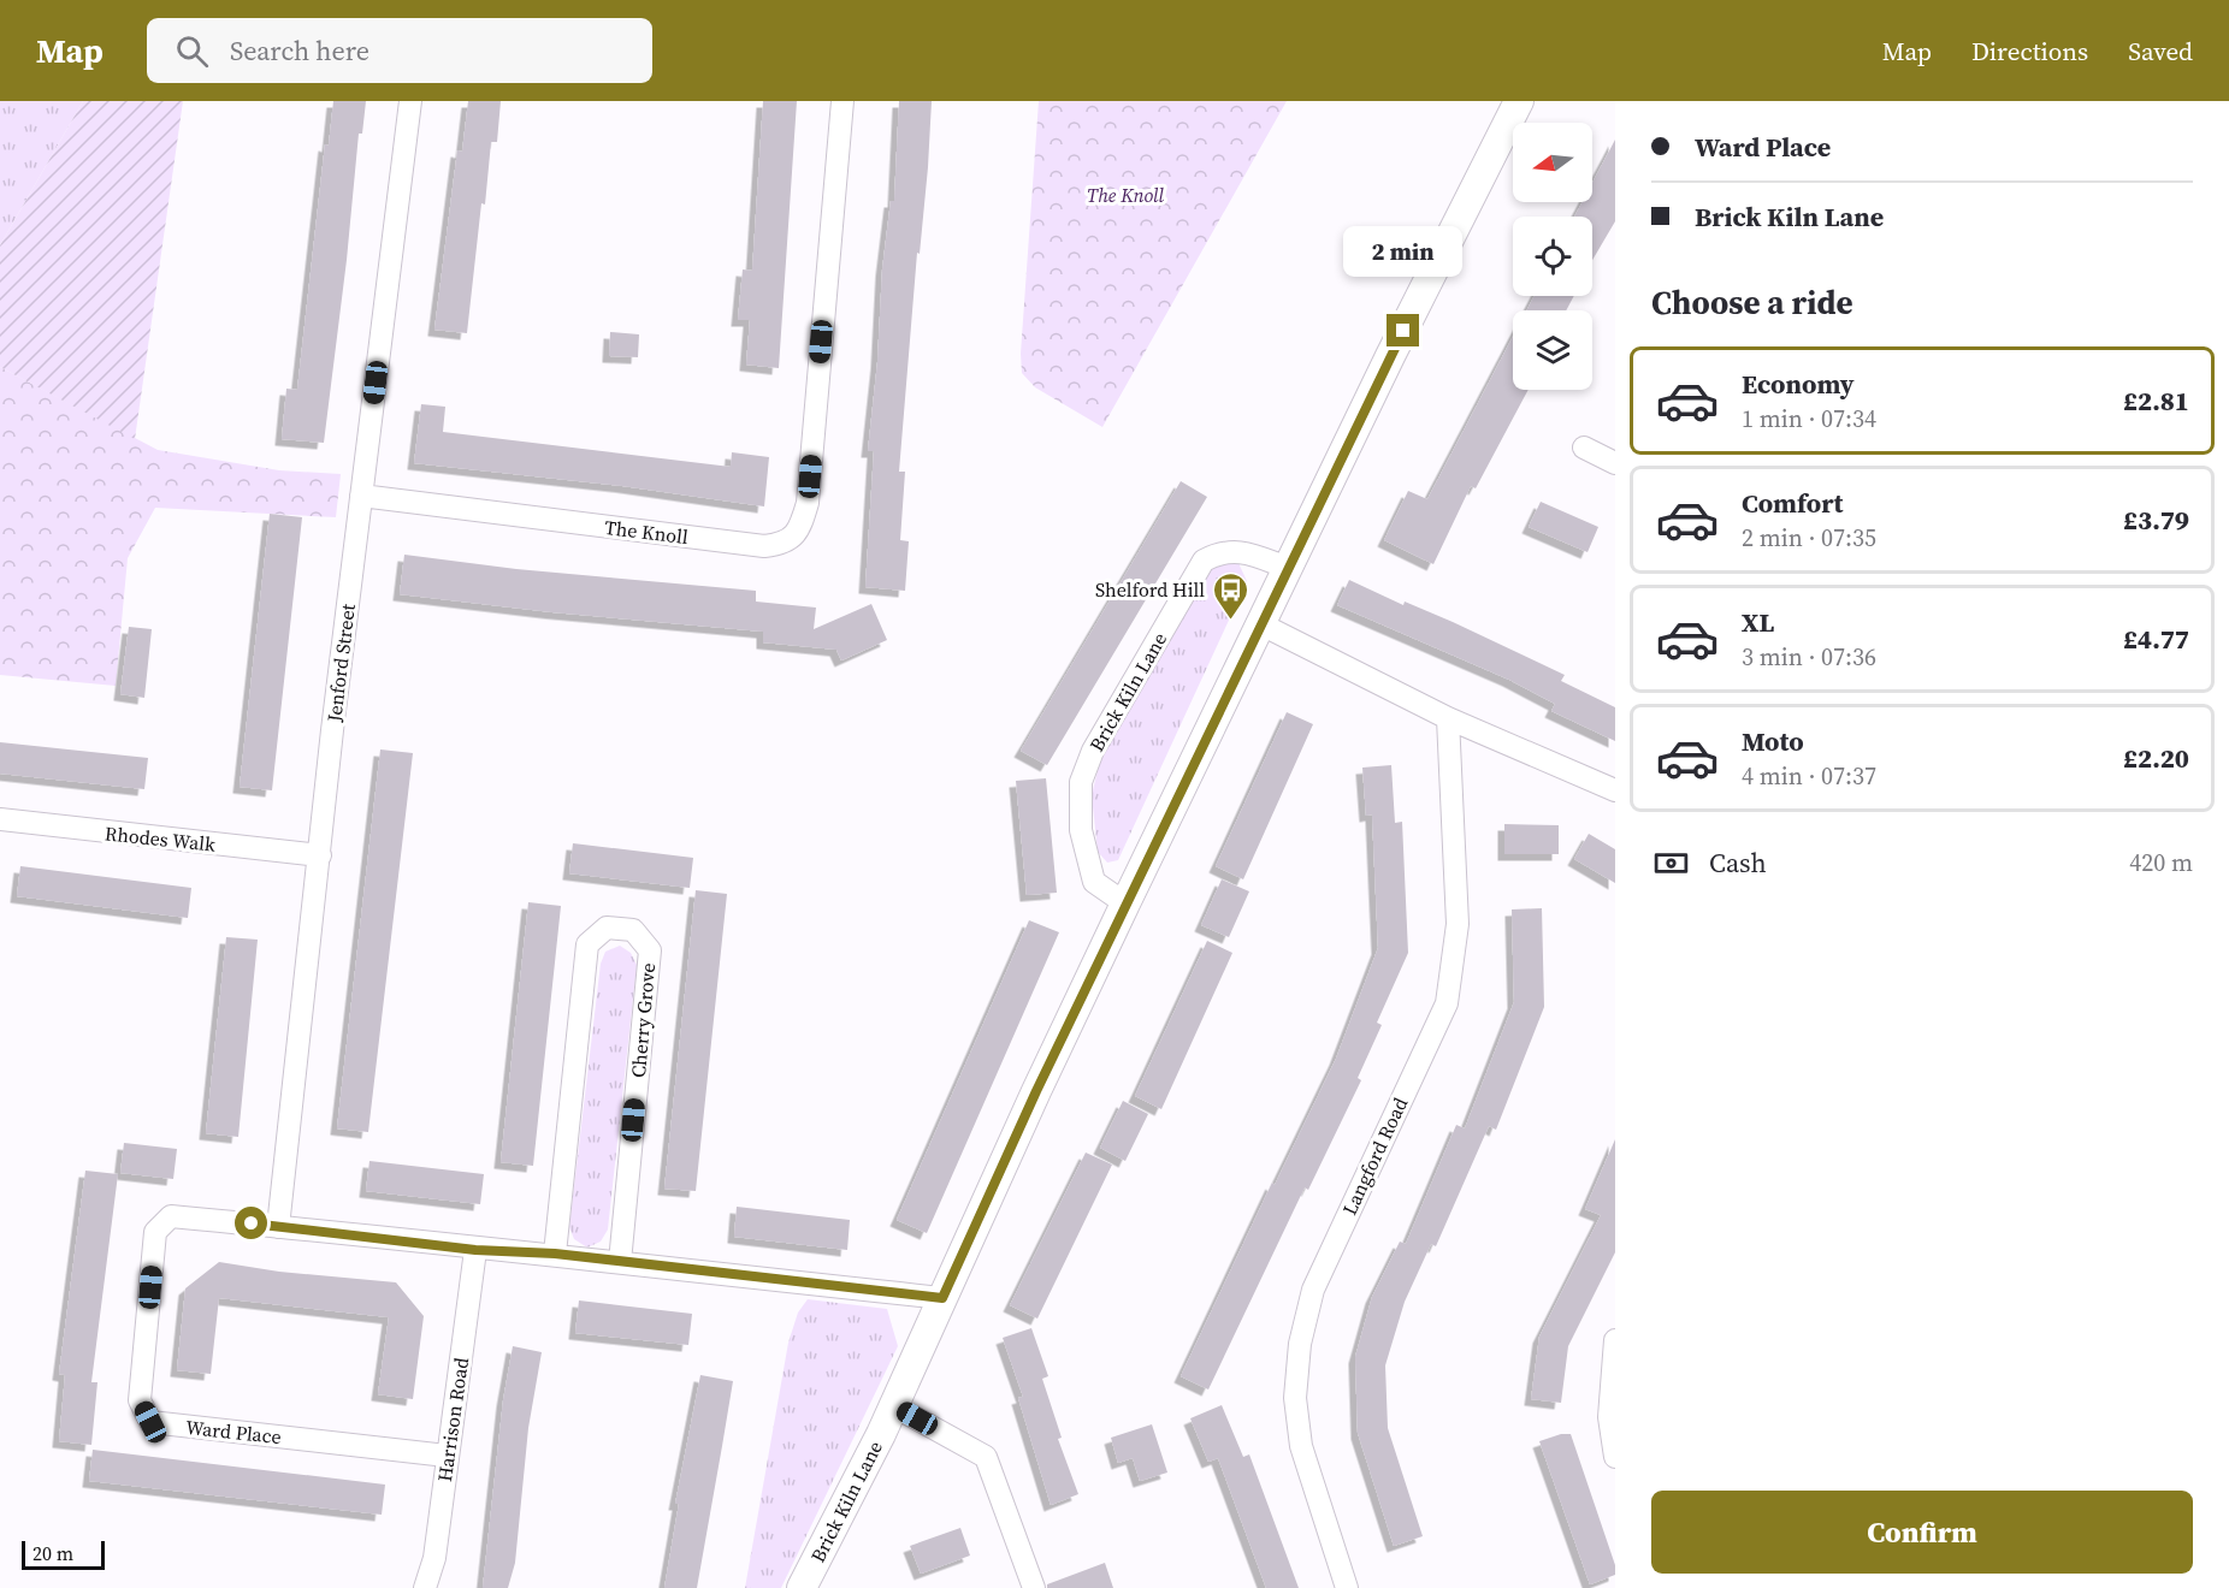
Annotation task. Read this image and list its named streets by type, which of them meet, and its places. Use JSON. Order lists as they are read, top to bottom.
{
  "streets": {
    "street": [
      "The Knoll",
      "Jenford Street",
      "Brick Kiln Lane",
      "Rhodes Walk",
      "Cherry Grove",
      "Langford Road",
      "Harrison Road",
      "Ward Place"
    ]
  },
  "crossings": [
    ["The Knoll", "Jenford Street"],
    ["Jenford Street", "Rhodes Walk"],
    ["Jenford Street", "Ward Place"],
    ["Harrison Road", "Ward Place"]
  ],
  "parks": ["The Knoll"],
  "places": {
    "bus stop": ["Shelford Hill"]
  },
  "scale_bar": "20 m",
  "north": "left",
  "page": {
    "header": "Map",
    "search": "Search here",
    "nav": ["Map", "Directions", "Saved"],
    "banner": ["Ward Place", "Brick Kiln Lane"],
    "bubble": "2 min",
    "heading": "Choose a ride",
    "list": [
      {
        "name": "Economy",
        "note": "1 min · 07:34",
        "value": "£2.81"
      },
      {
        "name": "Comfort",
        "note": "2 min · 07:35",
        "value": "£3.79"
      },
      {
        "name": "XL",
        "note": "3 min · 07:36",
        "value": "£4.77"
      },
      {
        "name": "Moto",
        "note": "4 min · 07:37",
        "value": "£2.20"
      }
    ],
    "pay": ["Cash", "420 m"],
    "buttons": "Confirm",
    "scale": "20 m"
  }
}
